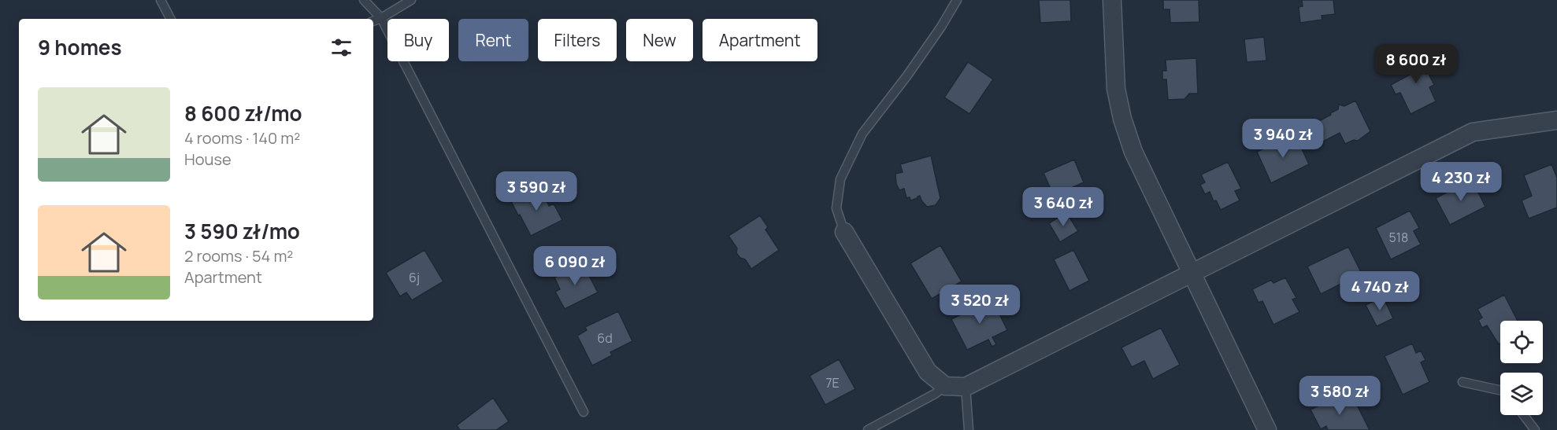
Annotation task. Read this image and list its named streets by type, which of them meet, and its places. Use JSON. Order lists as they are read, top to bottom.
{
  "house_numbers": [
    "518",
    "6j",
    "6d",
    "7E"
  ],
  "page": {
    "chip": [
      "Buy",
      "Rent",
      "Filters",
      "New",
      "Apartment"
    ],
    "heading": "9 homes",
    "price": [
      "8 600 zł",
      "3 940 zł",
      "4 230 zł",
      "3 590 zł",
      "3 640 zł",
      "6 090 zł",
      "4 740 zł",
      "3 520 zł",
      "3 580 zł"
    ],
    "list": [
      {
        "name": "8 600 zł/mo",
        "note": "4 rooms · 140 m² · House"
      },
      {
        "name": "3 590 zł/mo",
        "note": "2 rooms · 54 m² · Apartment"
      }
    ]
  }
}
